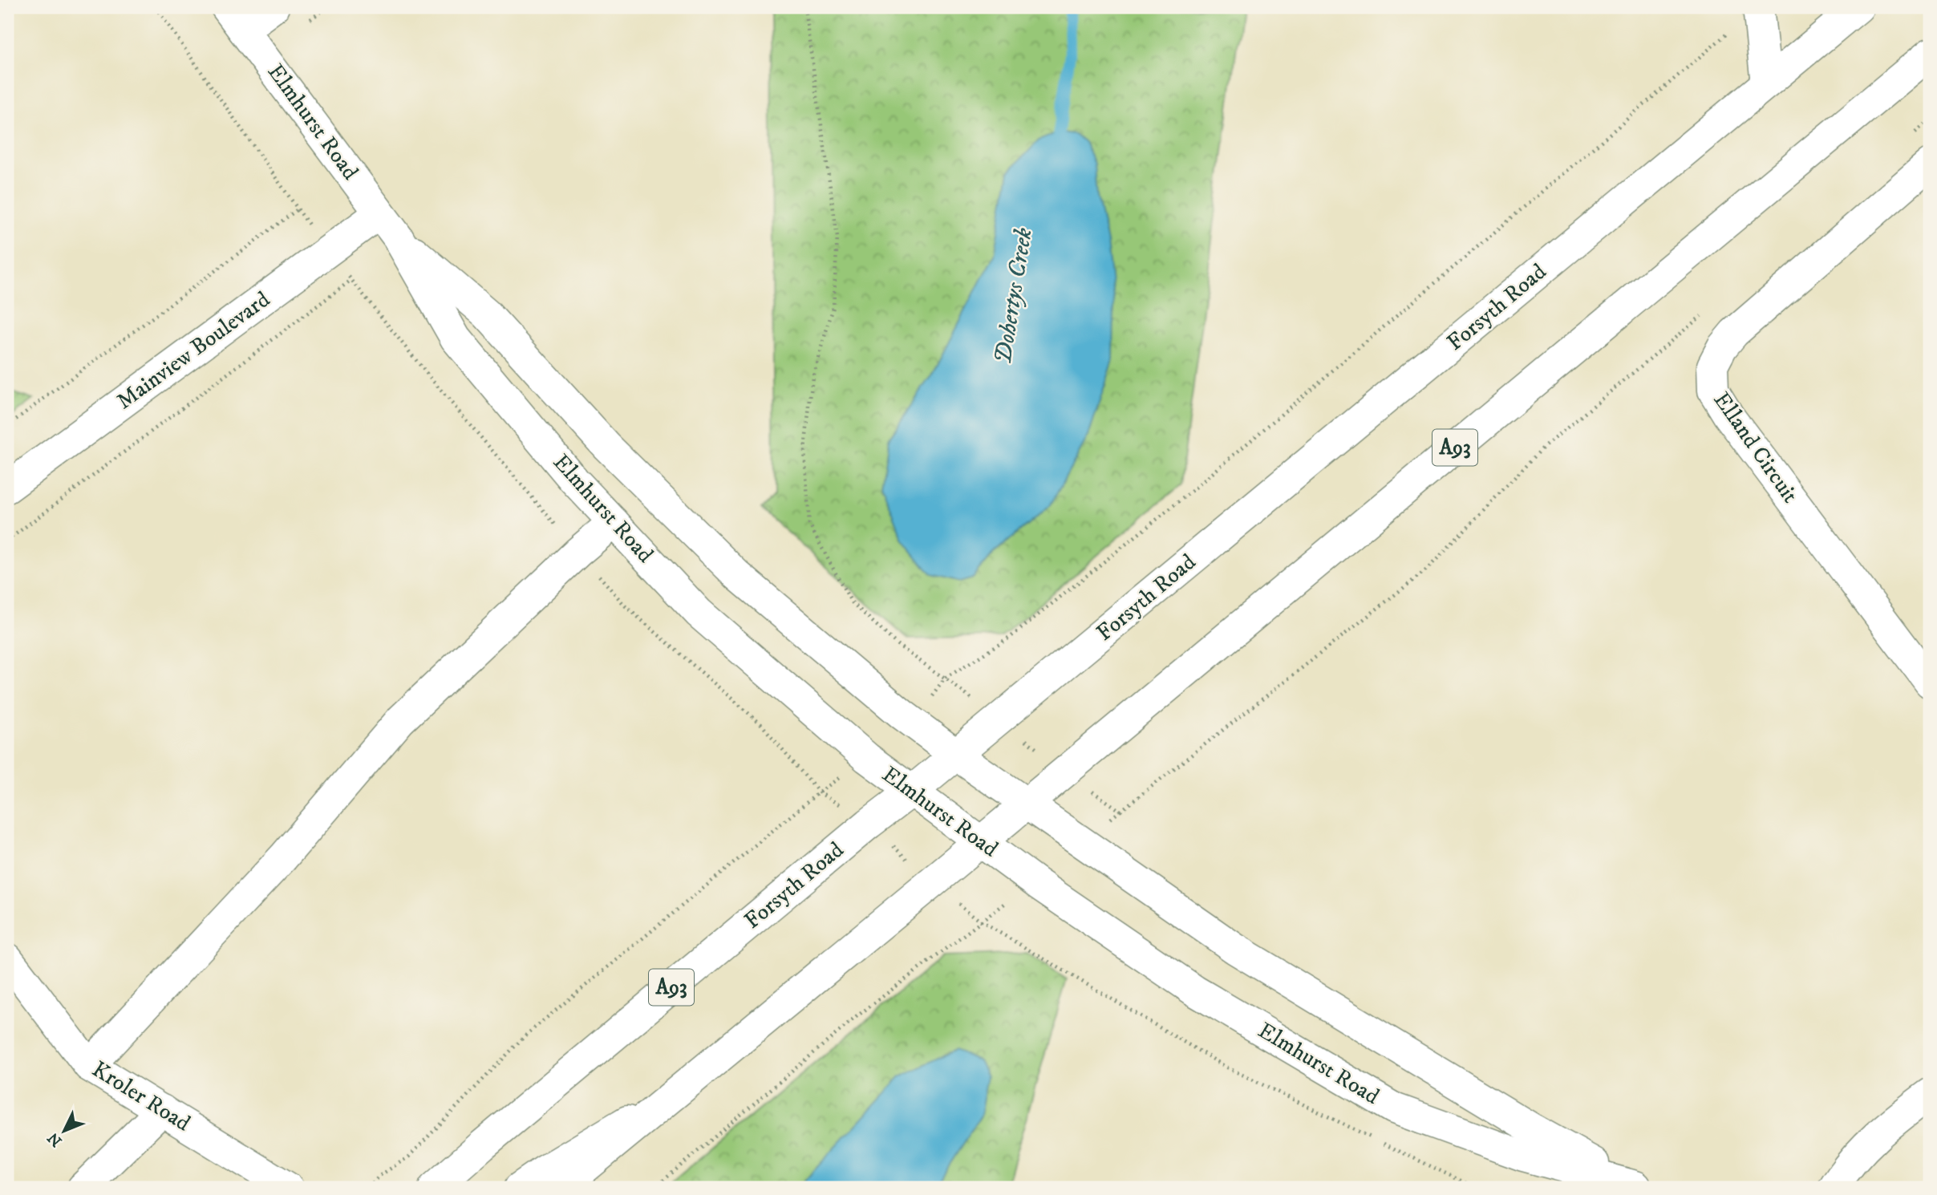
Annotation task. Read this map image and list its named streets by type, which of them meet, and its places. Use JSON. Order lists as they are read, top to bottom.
{
  "streets": {
    "main road": [
      "Elmhurst Road",
      "Forsyth Road",
      "Mainview Boulevard",
      "A93",
      "Elland Circuit",
      "Kroler Road"
    ]
  },
  "crossings": [
    ["Elmhurst Road", "Forsyth Road"],
    ["Elmhurst Road", "Mainview Boulevard"],
    ["Elmhurst Road", "A93"]
  ],
  "water": ["Dohertys Creek"],
  "north": "bottom left"
}
